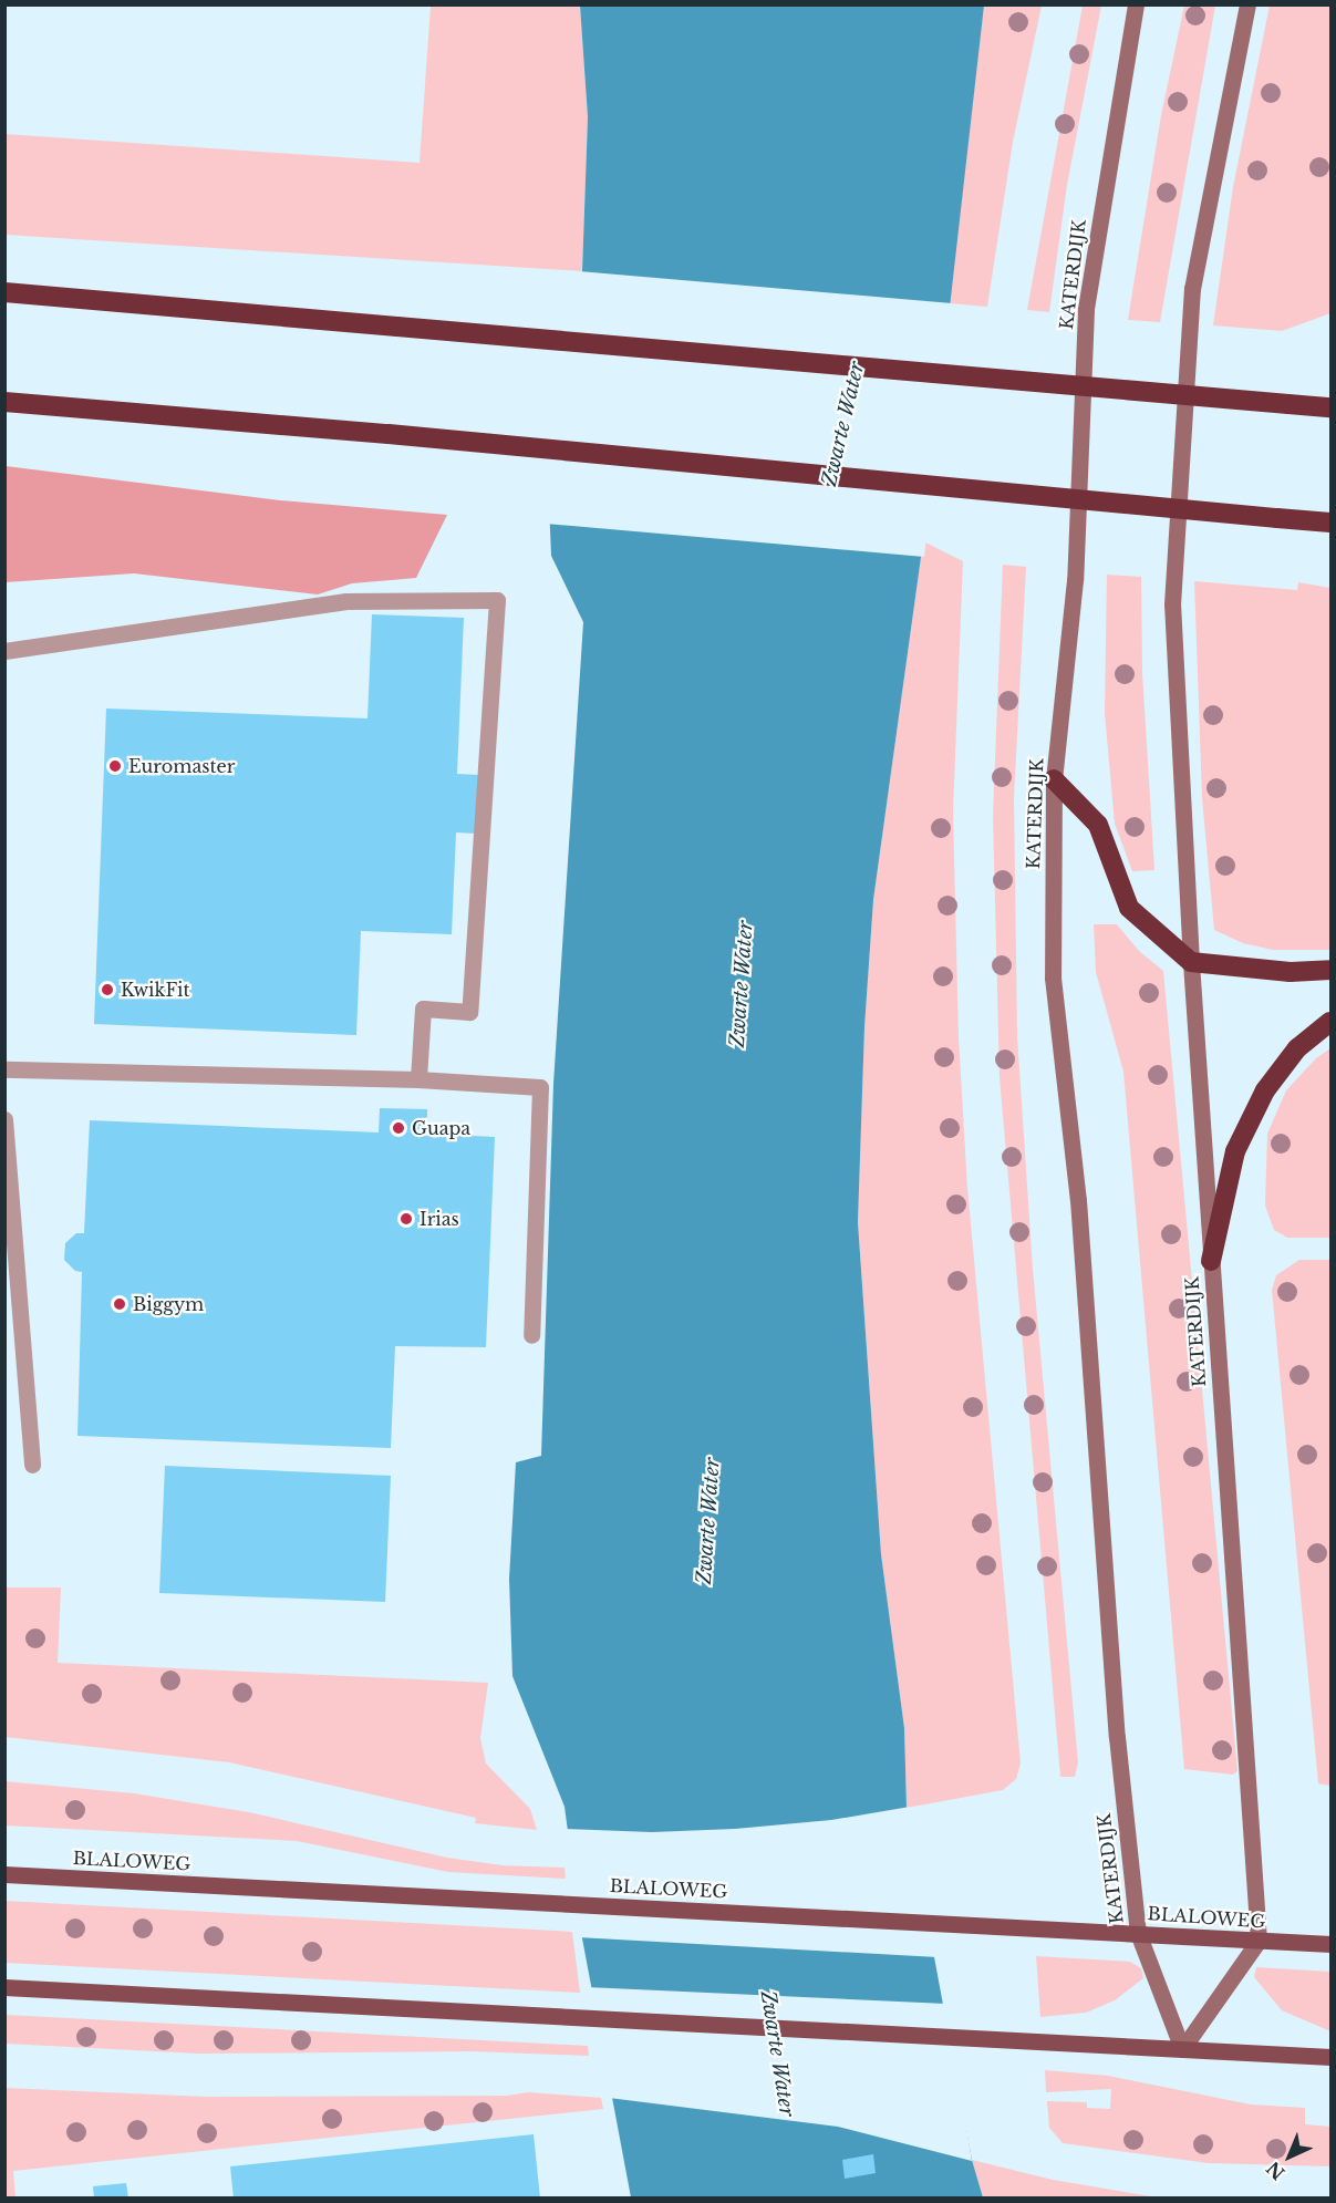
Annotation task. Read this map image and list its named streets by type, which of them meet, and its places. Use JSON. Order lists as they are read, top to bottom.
{
  "streets": {
    "main road": ["KATERDIJK", "BLALOWEG"]
  },
  "crossings": [
    ["KATERDIJK", "BLALOWEG"]
  ],
  "water": ["Zwarte Water"],
  "places": [
    "Euromaster",
    "KwikFit",
    "Guapa",
    "Irias",
    "Biggym"
  ],
  "north": "bottom left"
}
